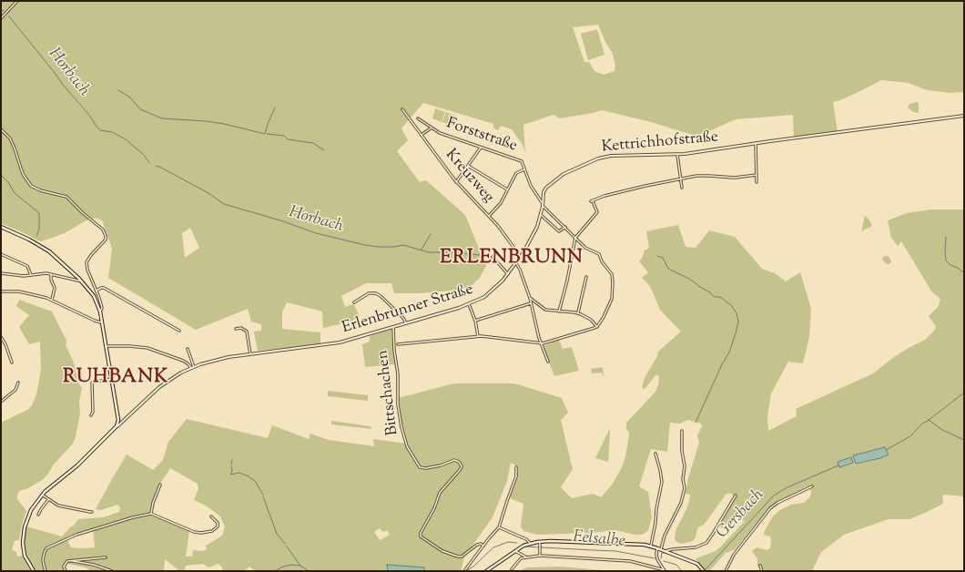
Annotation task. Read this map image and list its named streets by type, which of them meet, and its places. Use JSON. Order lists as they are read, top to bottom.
{
  "streets": {
    "street": [
      "Forststraße",
      "Kettrichhofstraße",
      "Kreuzweg",
      "Erlenbrunner Straße",
      "Bittschachen"
    ]
  },
  "crossings": [
    ["Forststraße", "Kettrichhofstraße"],
    ["Forststraße", "Kreuzweg"],
    ["Kettrichhofstraße", "Erlenbrunner Straße"],
    ["Kreuzweg", "Erlenbrunner Straße"],
    ["Erlenbrunner Straße", "Bittschachen"]
  ],
  "districts": ["ERLENBRUNN", "RUHBANK"],
  "water": ["Horbach", "Gersbach", "Felsalbe"]
}
